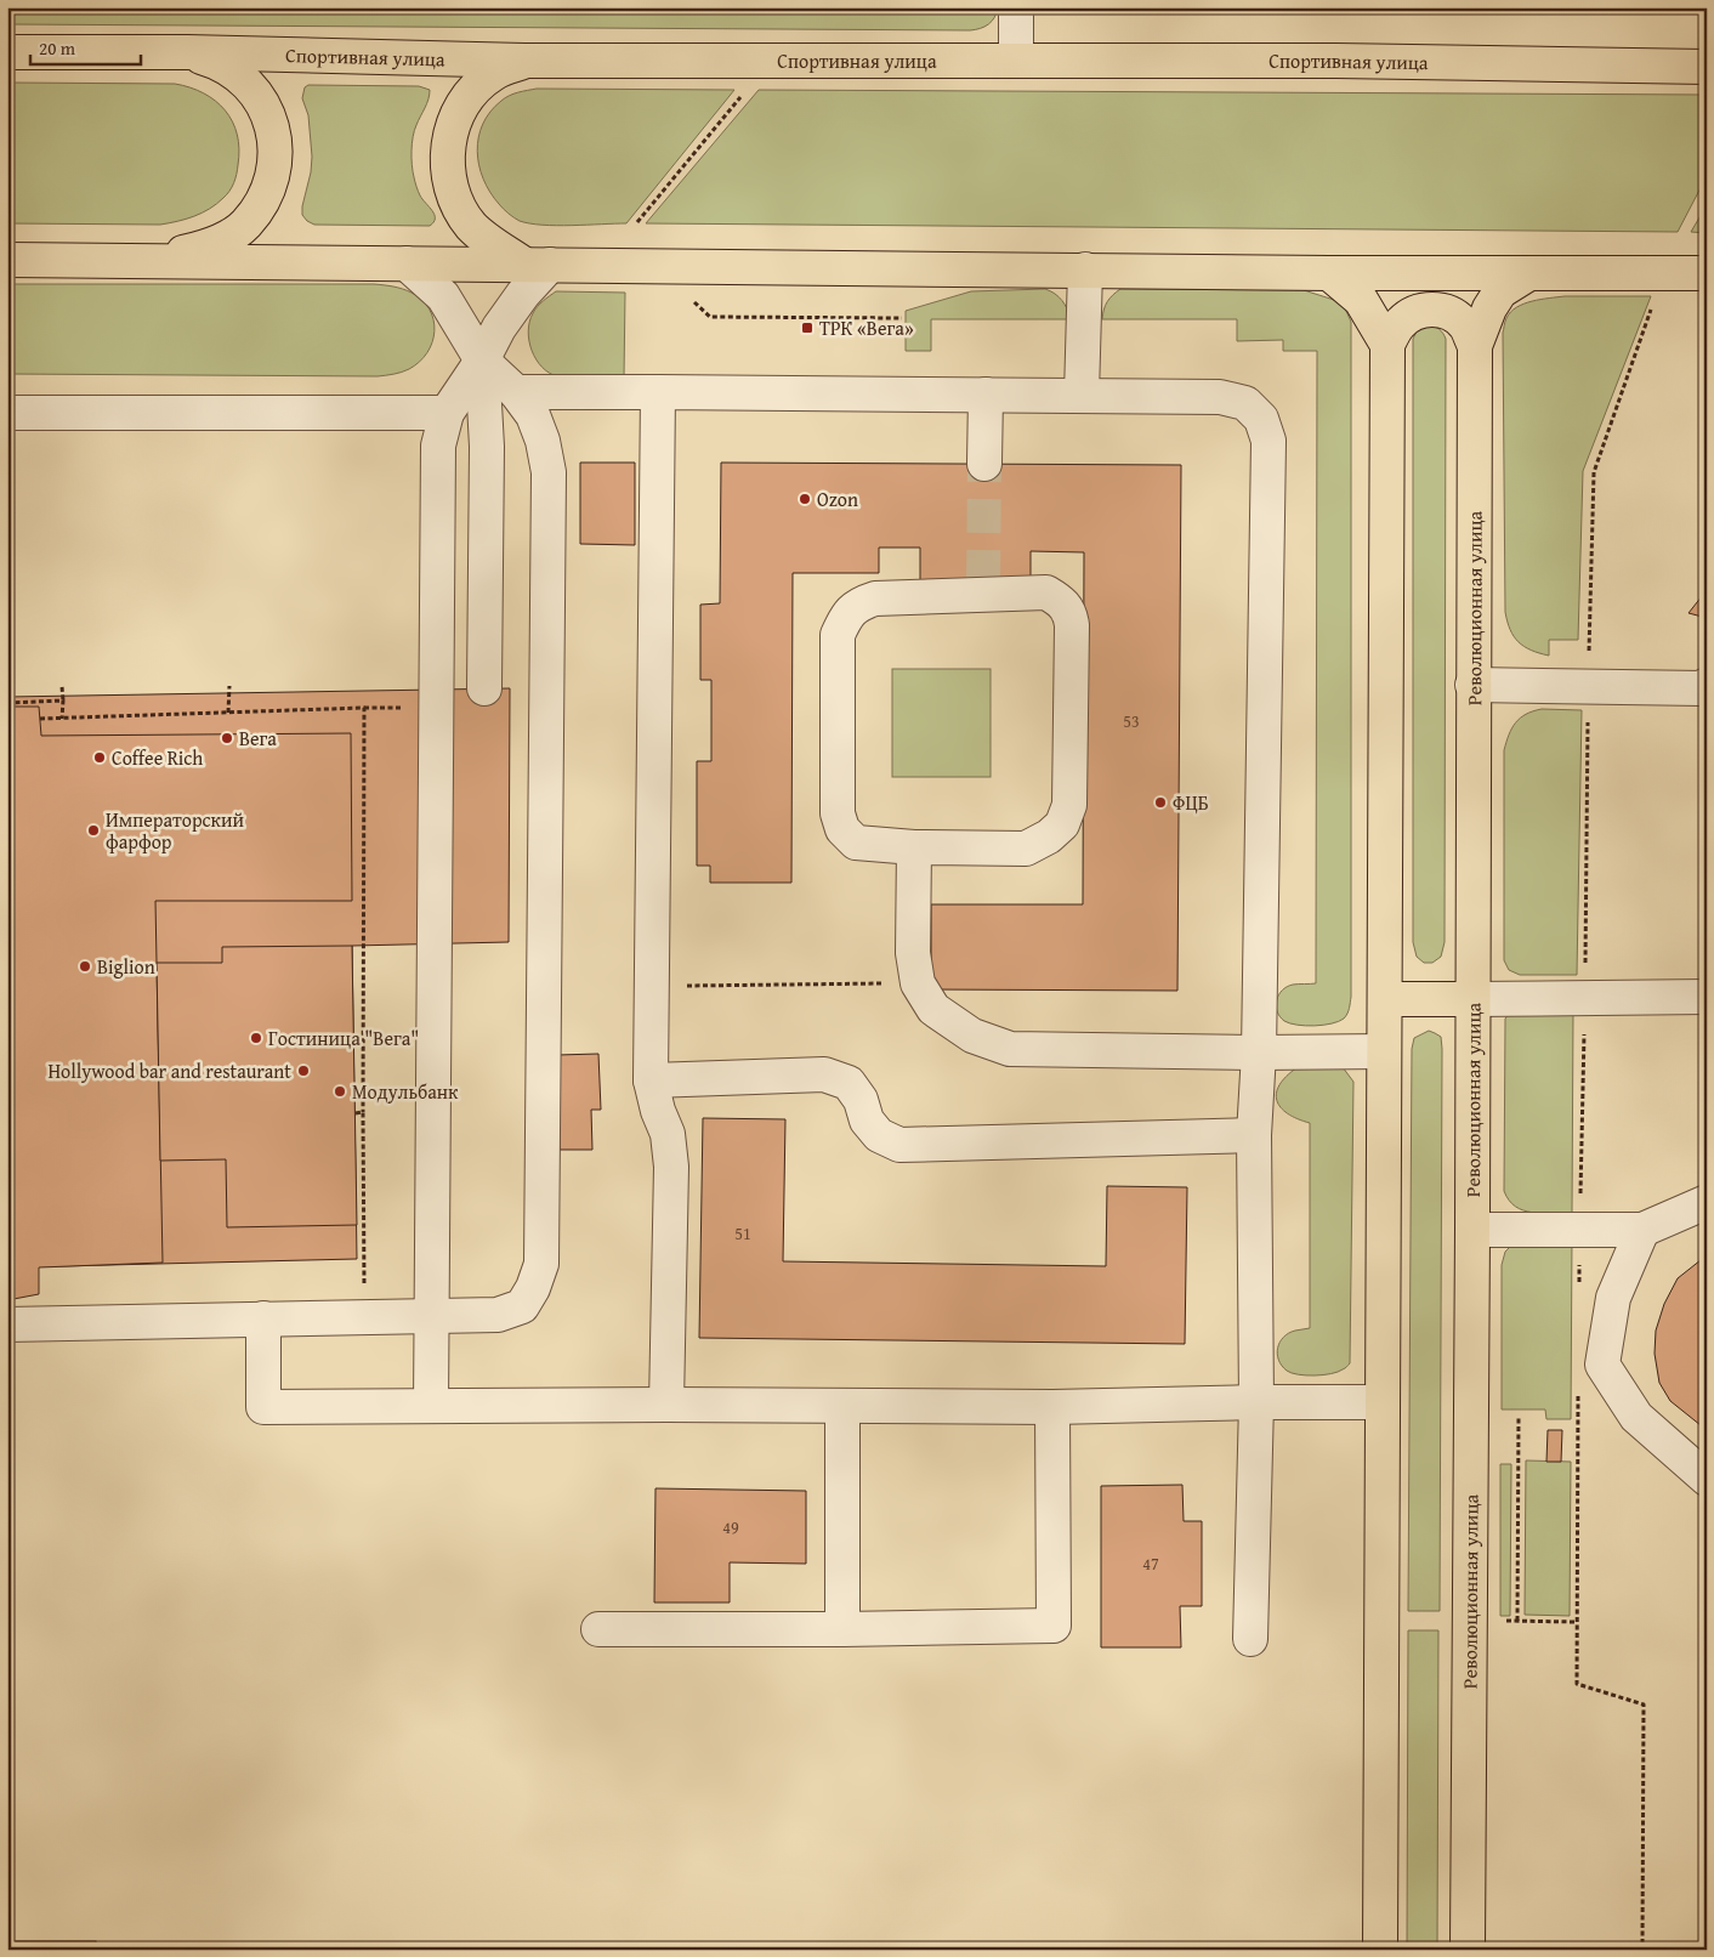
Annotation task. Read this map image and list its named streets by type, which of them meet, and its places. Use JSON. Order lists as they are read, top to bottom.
{
  "streets": {
    "main road": ["Спортивная улица", "Революционная улица"]
  },
  "places": {
    "transit": ["ТРК «Вега»"],
    "other": [
      "Ozon",
      "Вега",
      "Coffee Rich",
      "ФЦБ",
      "Императорский фарфор",
      "Biglion",
      "Гостиница \"Вега\"",
      "Hollywood bar and restaurant",
      "Модульбанк"
    ]
  },
  "house_numbers": [
    "53",
    "51",
    "49",
    "47"
  ],
  "scale_bar": "20 m"
}
